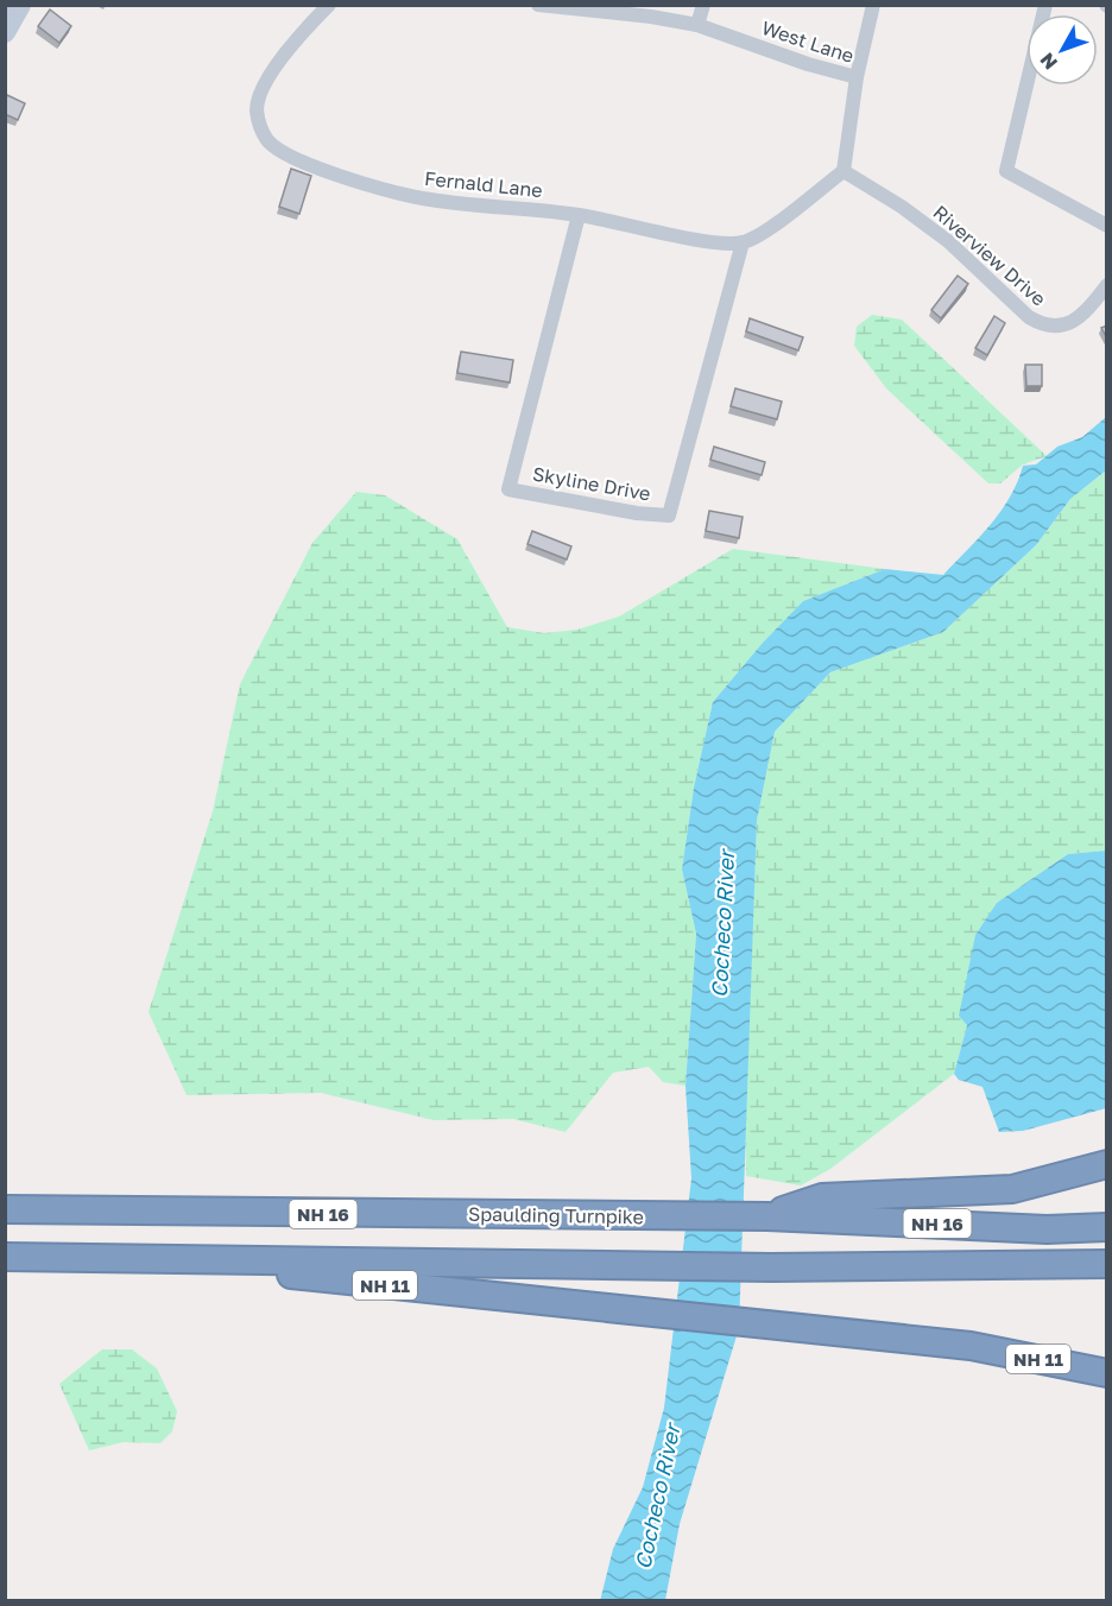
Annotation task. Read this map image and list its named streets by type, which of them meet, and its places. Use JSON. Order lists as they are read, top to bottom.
{
  "streets": {
    "highway": ["NH 16", "Spaulding Turnpike", "NH 11"],
    "street": [
      "West Lane",
      "Fernald Lane",
      "Riverview Drive",
      "Skyline Drive"
    ]
  },
  "crossings": [
    ["Fernald Lane", "Skyline Drive"],
    ["NH 16", "NH 11"]
  ],
  "water": ["Cocheco River"],
  "north": "bottom left"
}
